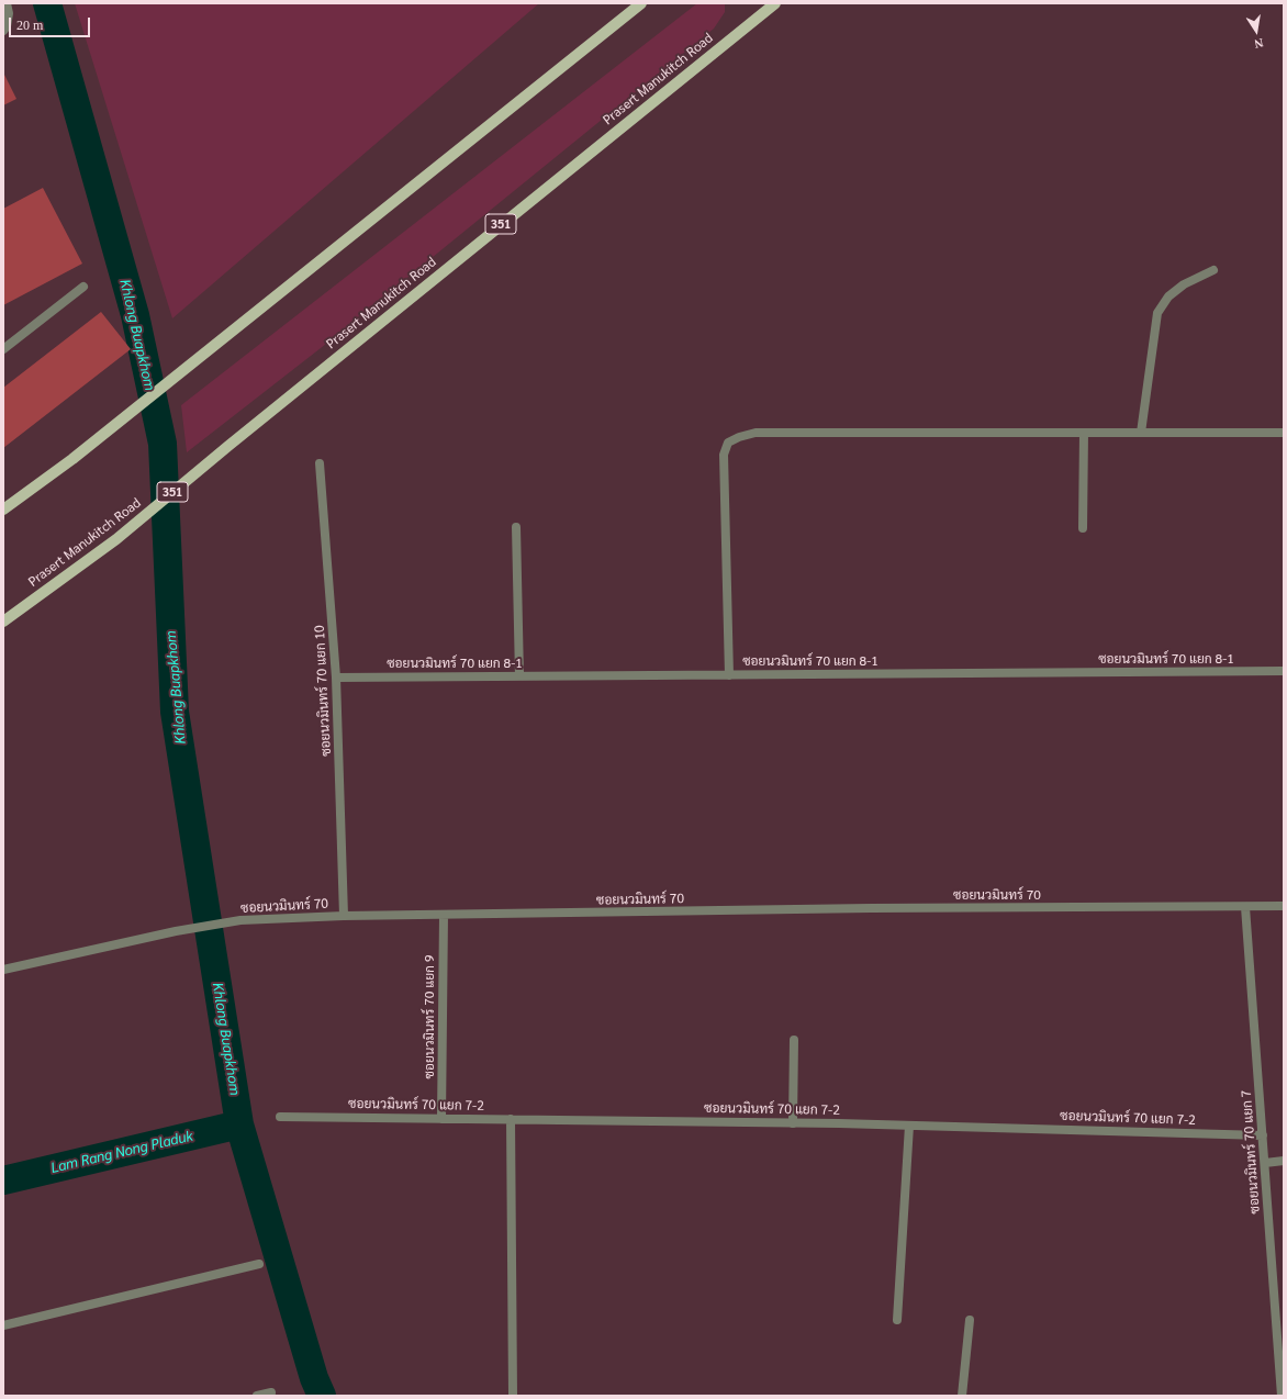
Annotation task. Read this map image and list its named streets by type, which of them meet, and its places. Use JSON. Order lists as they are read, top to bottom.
{
  "streets": {
    "main road": ["Prasert Manukitch Road", "351"],
    "street": [
      "ซอยนวมินทร์ 70 แยก 8-1",
      "ซอยนวมินทร์ 70 แยก 10",
      "ซอยนวมินทร์ 70",
      "ซอยนวมินทร์ 70 แยก 9",
      "ซอยนวมินทร์ 70 แยก 7-2",
      "ซอยนวมินทร์ 70 แยก 7"
    ]
  },
  "crossings": [
    ["ซอยนวมินทร์ 70 แยก 8-1", "ซอยนวมินทร์ 70 แยก 10"],
    ["ซอยนวมินทร์ 70 แยก 10", "ซอยนวมินทร์ 70"],
    ["ซอยนวมินทร์ 70", "ซอยนวมินทร์ 70 แยก 9"],
    ["ซอยนวมินทร์ 70", "ซอยนวมินทร์ 70 แยก 7"],
    ["ซอยนวมินทร์ 70 แยก 9", "ซอยนวมินทร์ 70 แยก 7-2"],
    ["ซอยนวมินทร์ 70 แยก 7-2", "ซอยนวมินทร์ 70 แยก 7"]
  ],
  "water": ["Khlong Buapkhom", "Lam Rang Nong Pladuk"],
  "scale_bar": "20 m",
  "north": "bottom"
}
